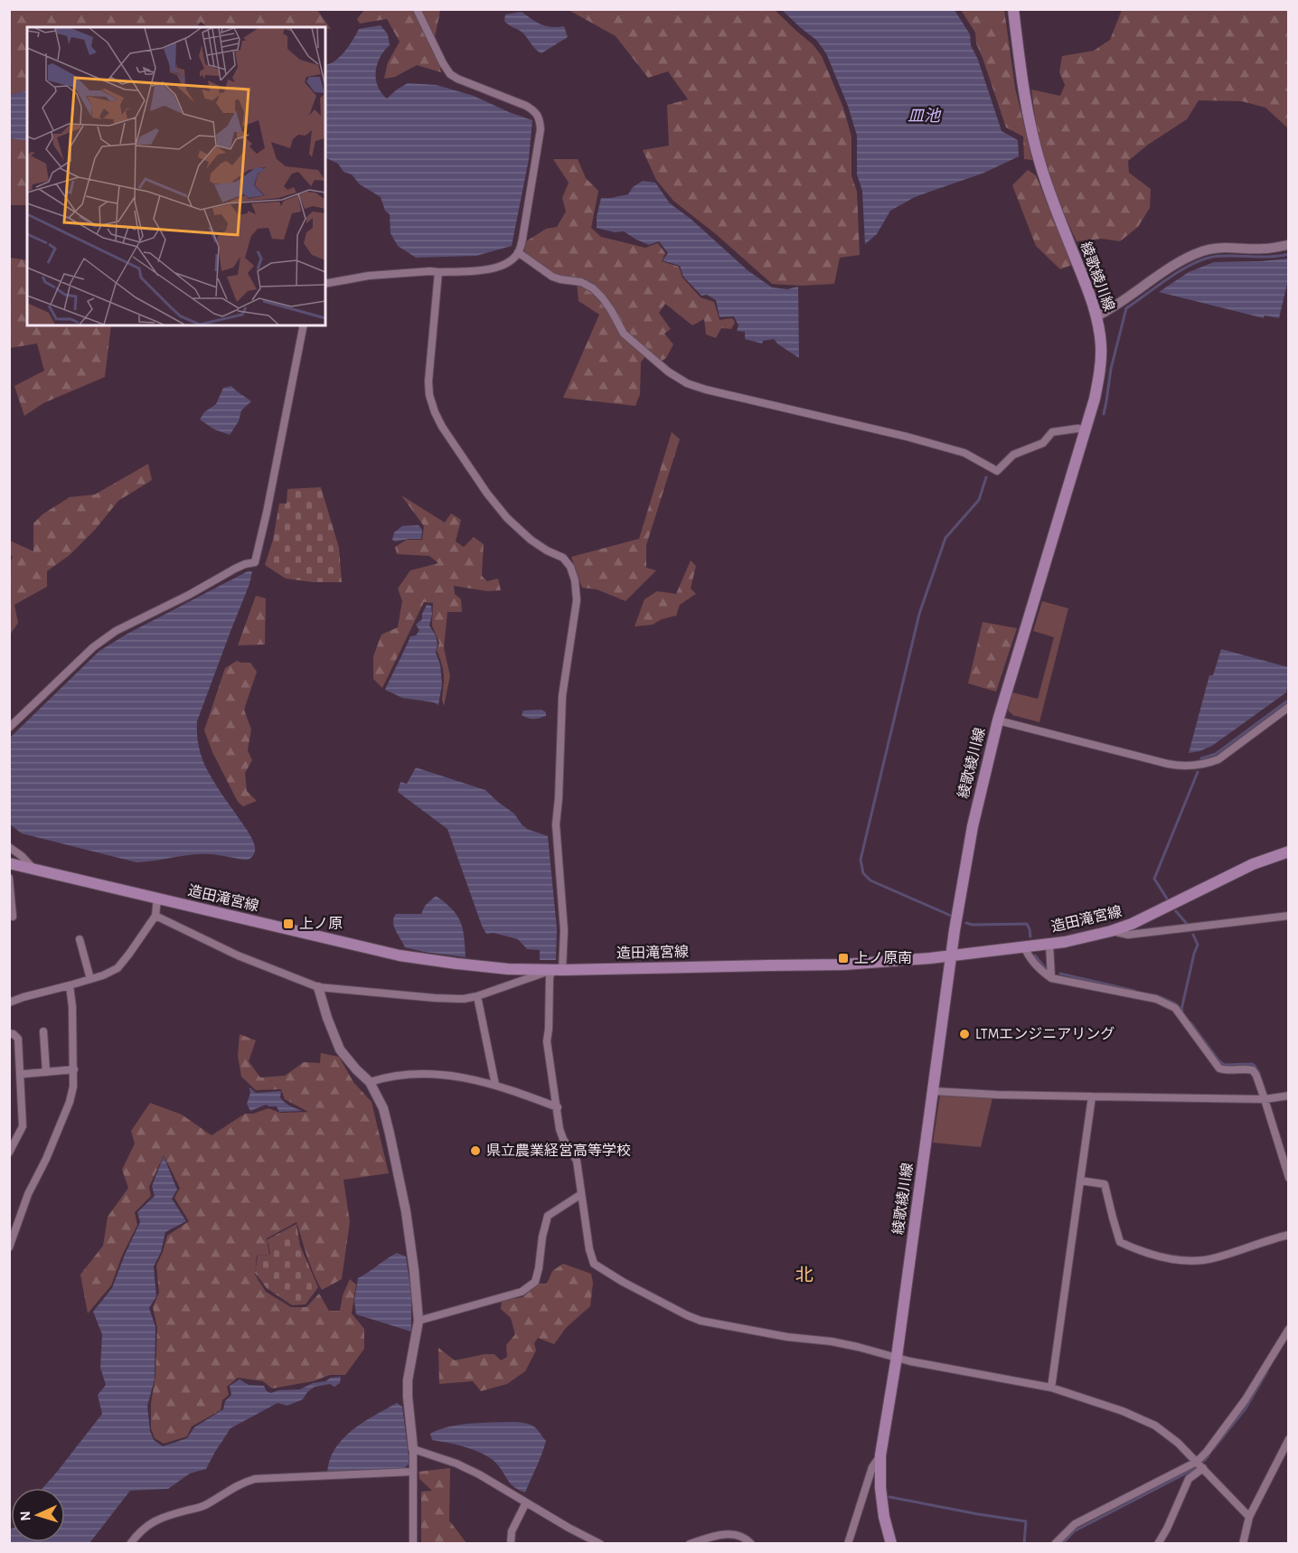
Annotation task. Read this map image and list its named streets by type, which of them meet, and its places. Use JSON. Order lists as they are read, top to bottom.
{
  "streets": {
    "main road": ["綾歌綾川線", "造田滝宮線"]
  },
  "crossings": [
    ["綾歌綾川線", "造田滝宮線"]
  ],
  "districts": ["北"],
  "water": ["皿池"],
  "places": {
    "transit": ["上ノ原", "上ノ原南"],
    "other": ["LTMエンジニアリング", "県立農業経営高等学校"]
  },
  "north": "left"
}
